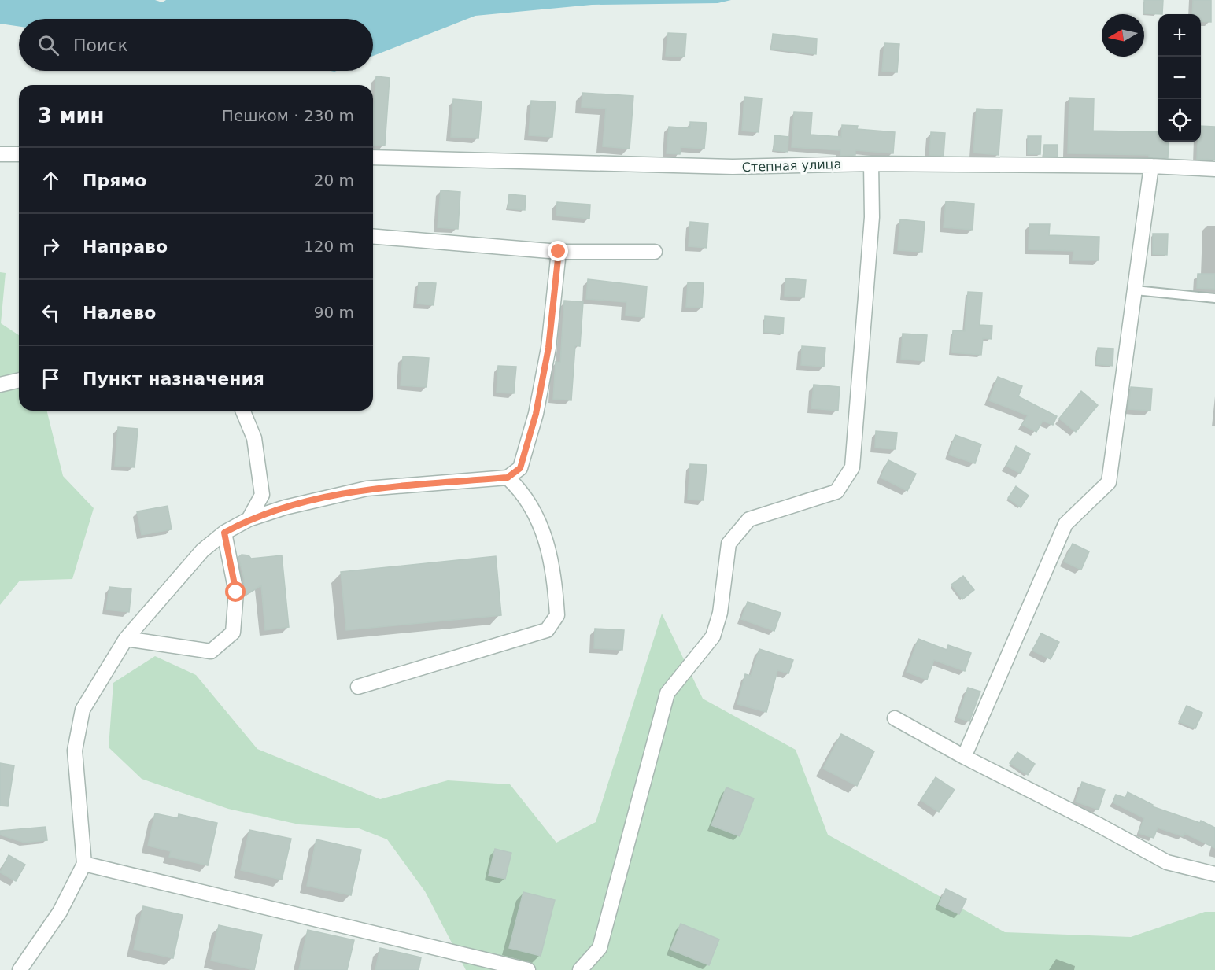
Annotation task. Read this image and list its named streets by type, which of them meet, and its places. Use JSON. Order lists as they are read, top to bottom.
{
  "streets": {
    "street": ["Степная улица"]
  },
  "north": "left",
  "page": {
    "map_buttons": ["+", "−"],
    "search": "Поиск",
    "heading": ["3 мин", "Пешком · 230 m"],
    "list": [
      ["Прямо", "20 m"],
      ["Направо", "120 m"],
      ["Налево", "90 m"],
      "Пункт назначения"
    ]
  }
}
